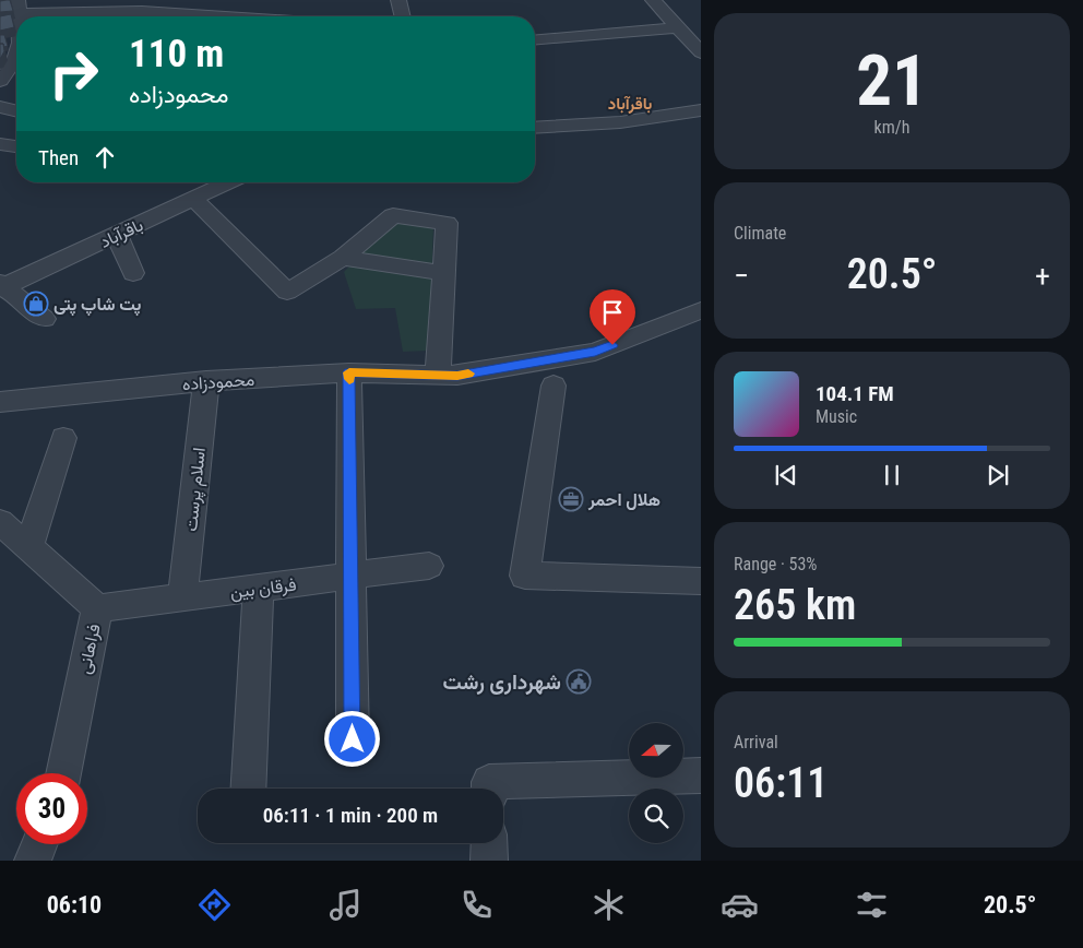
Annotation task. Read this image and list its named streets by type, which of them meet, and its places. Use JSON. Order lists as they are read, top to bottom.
{
  "streets": {
    "street": [
      "باقرآباد",
      "محمودزاده",
      "اسلام پرست",
      "فرقان بین",
      "فراهانی"
    ]
  },
  "crossings": [
    ["محمودزاده", "اسلام پرست"],
    ["اسلام پرست", "فرقان بین"],
    ["فرقان بین", "فراهانی"]
  ],
  "districts": ["باقرآباد"],
  "places": {
    "shop": ["پت شاپ پتی"],
    "office": ["هلال احمر"],
    "public building": ["شهرداری رشت"]
  },
  "north": "left",
  "page": {
    "tile": [
      ["21", "km/h"],
      "Climate",
      ["Range · 53%", "265 km"],
      ["Arrival", "06:11"]
    ],
    "turn": ["110 m", "محمودزاده"],
    "then": "Then",
    "heat": ["−", "20.5°", "+"],
    "song": ["104.1 FM", "Music"],
    "limit": "30",
    "trip": "06:11 · 1 min · 200 m",
    "tabs": ["06:10", "20.5°"]
  }
}
